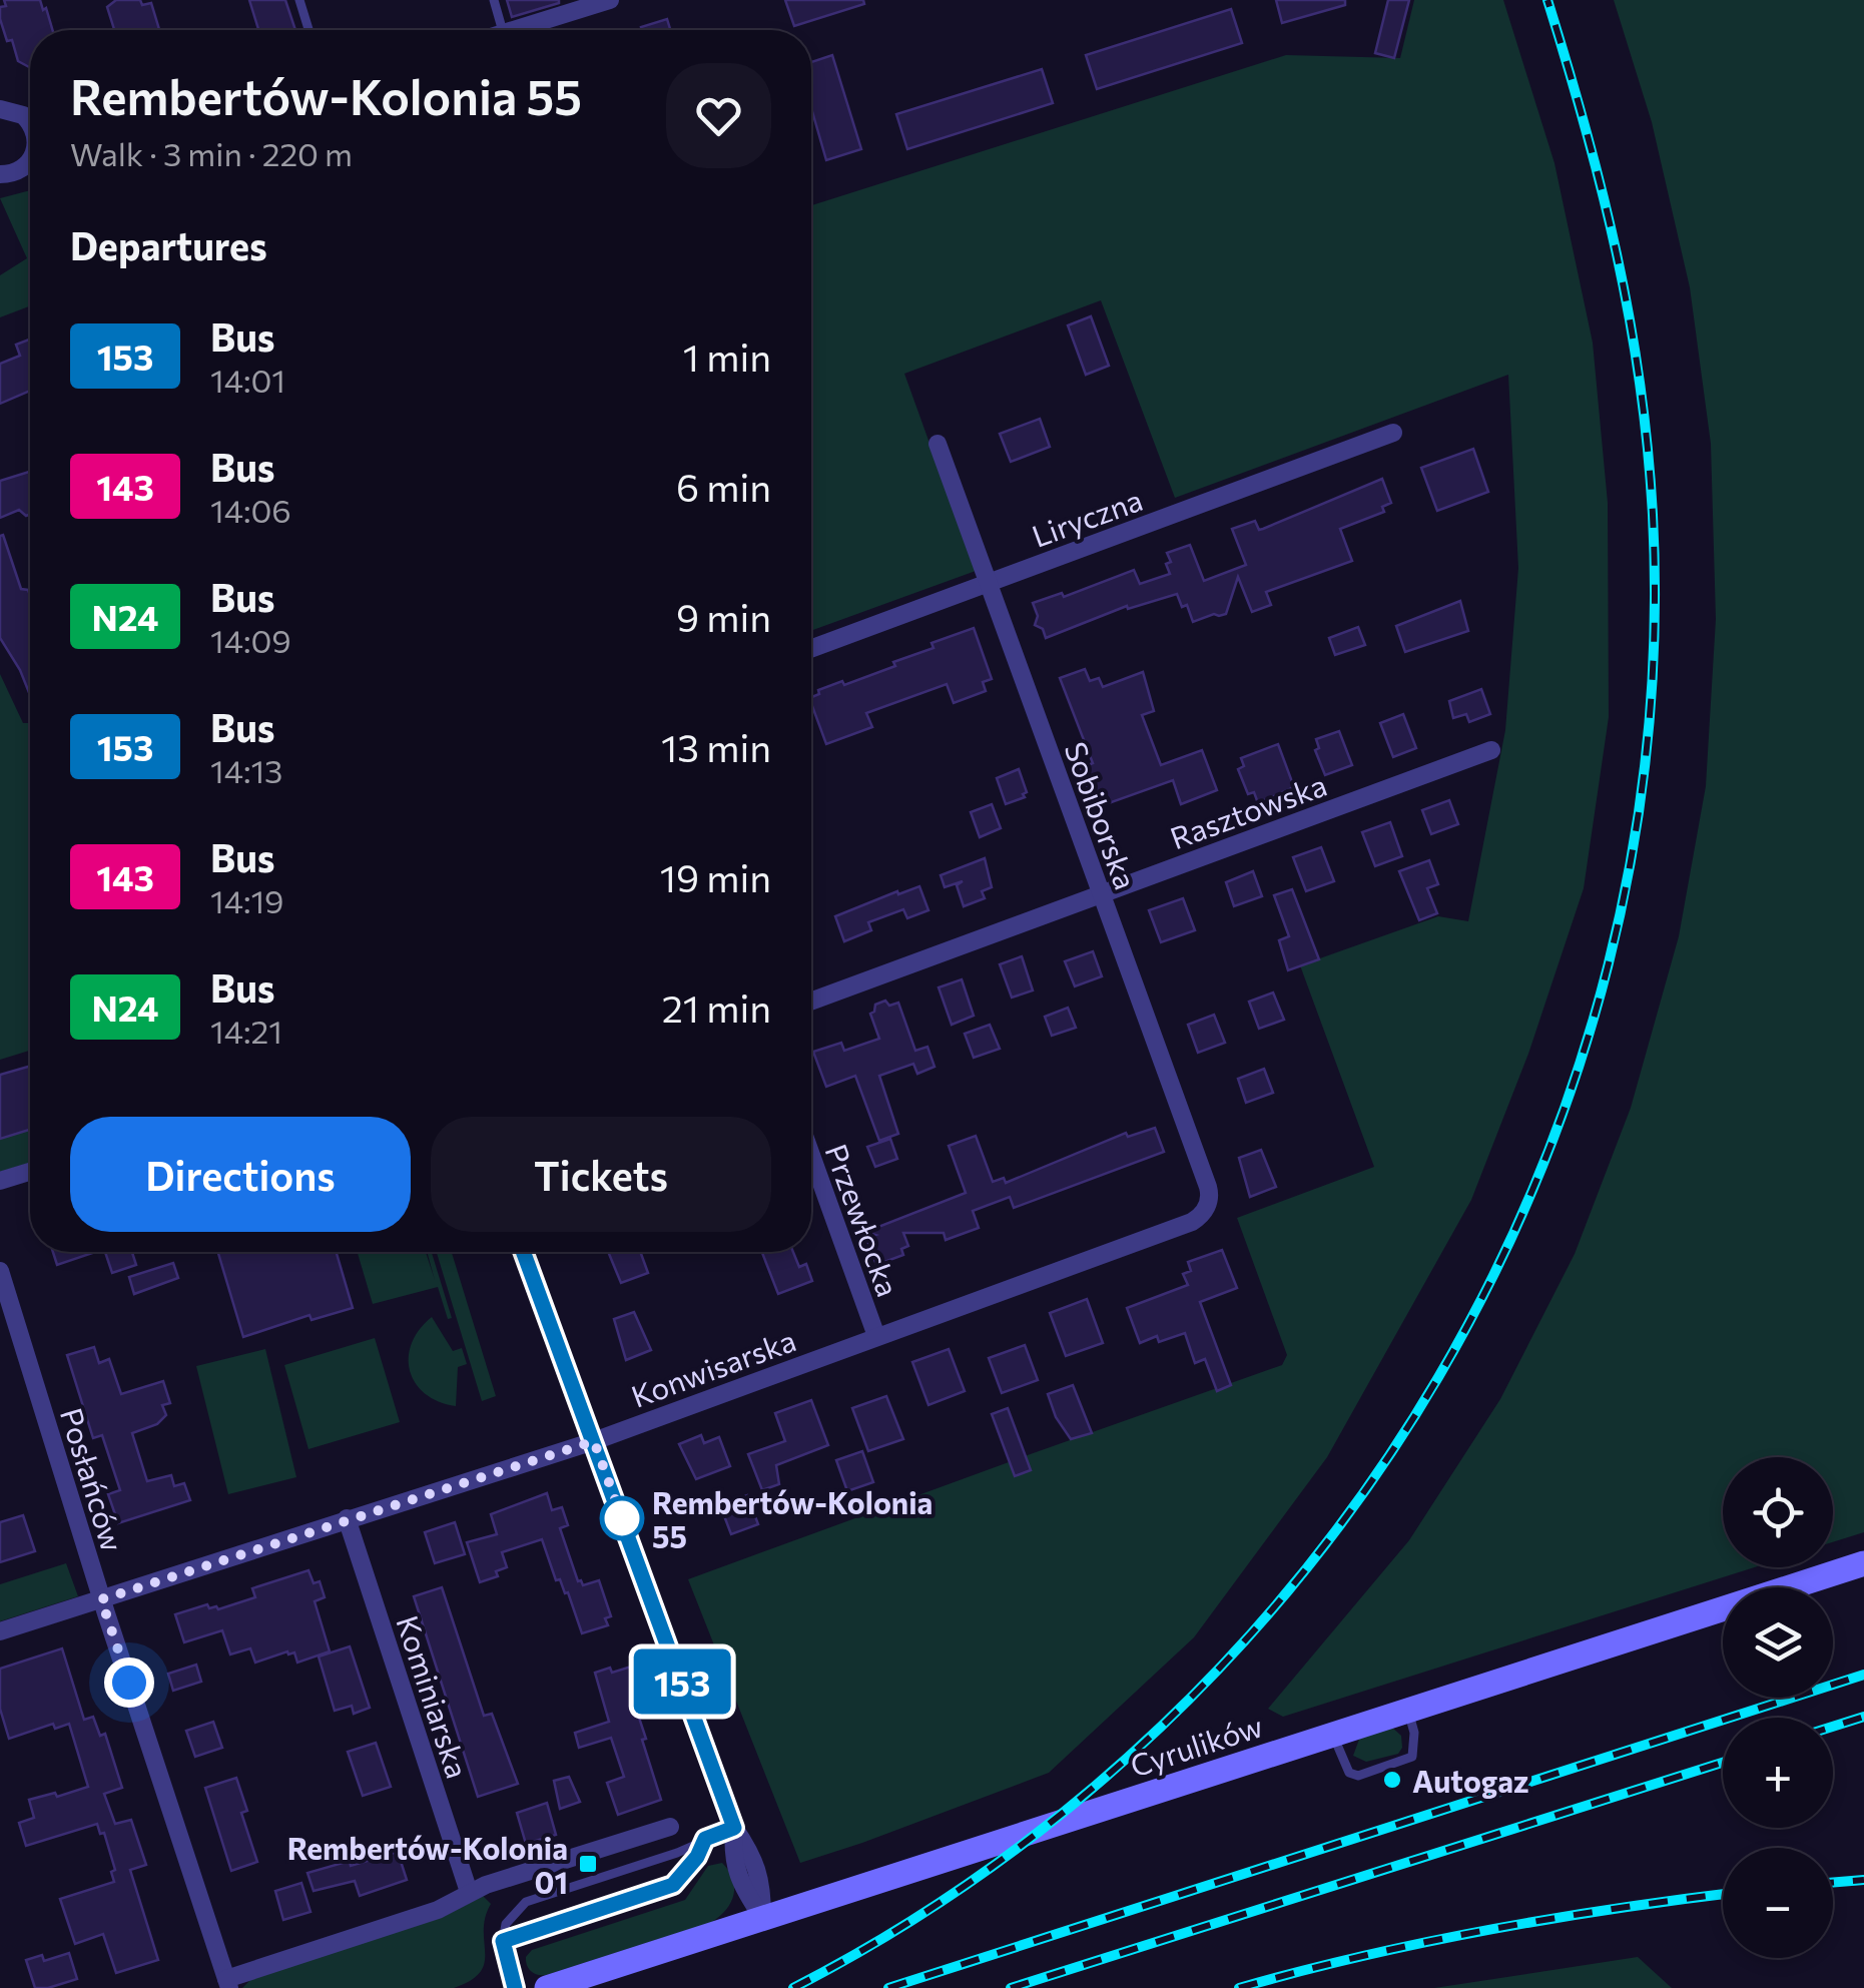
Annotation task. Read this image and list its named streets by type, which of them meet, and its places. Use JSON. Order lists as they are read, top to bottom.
{
  "streets": {
    "main road": ["Cyrulików"],
    "street": [
      "Liryczna",
      "Rasztowska",
      "Sobiborska",
      "Przewłocka",
      "Konwisarska",
      "Posłańców",
      "Kominiarska"
    ]
  },
  "crossings": [
    ["Liryczna", "Sobiborska"],
    ["Rasztowska", "Sobiborska"],
    ["Sobiborska", "Konwisarska"],
    ["Przewłocka", "Konwisarska"],
    ["Konwisarska", "Posłańców"],
    ["Konwisarska", "Kominiarska"]
  ],
  "places": {
    "other": ["Rembertów-Kolonia 55", "Autogaz"],
    "transit": ["Rembertów-Kolonia 01"]
  },
  "lines": ["bus line 153"],
  "page": {
    "on_map": "153",
    "heading": [
      ["Rembertów-Kolonia 55", "Walk · 3 min · 220 m"],
      "Departures"
    ],
    "list": [
      {
        "mark": "153",
        "name": "Bus",
        "note": "14:01",
        "value": "1 min"
      },
      {
        "mark": "143",
        "name": "Bus",
        "note": "14:06",
        "value": "6 min"
      },
      {
        "mark": "N24",
        "name": "Bus",
        "note": "14:09",
        "value": "9 min"
      },
      {
        "mark": "153",
        "name": "Bus",
        "note": "14:13",
        "value": "13 min"
      },
      {
        "mark": "143",
        "name": "Bus",
        "note": "14:19",
        "value": "19 min"
      },
      {
        "mark": "N24",
        "name": "Bus",
        "note": "14:21",
        "value": "21 min"
      }
    ],
    "buttons": ["Directions", "Tickets"],
    "map_buttons": ["+", "−"]
  }
}
